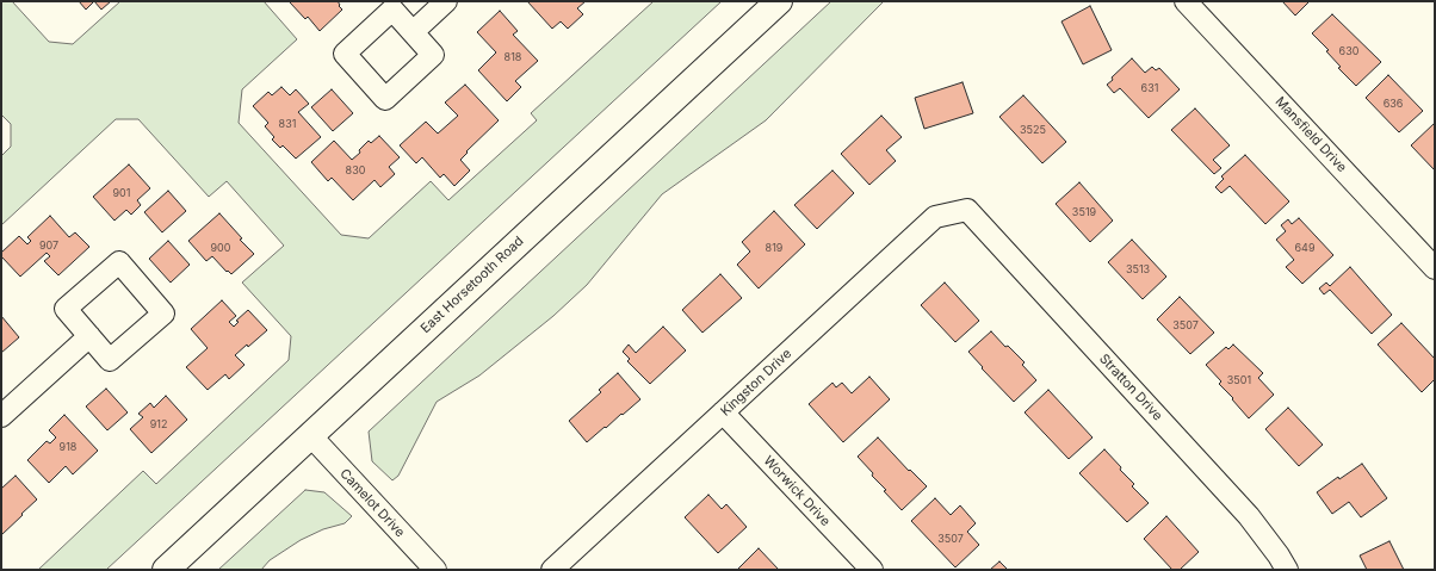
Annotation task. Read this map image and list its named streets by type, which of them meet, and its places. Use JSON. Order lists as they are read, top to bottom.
{
  "streets": {
    "main road": ["East Horsetooth Road"],
    "street": [
      "Mansfield Drive",
      "Kingston Drive",
      "Stratton Drive",
      "Worwick Drive",
      "Camelot Drive"
    ]
  },
  "crossings": [
    ["East Horsetooth Road", "Camelot Drive"],
    ["Kingston Drive", "Stratton Drive"],
    ["Kingston Drive", "Worwick Drive"]
  ],
  "house_numbers": [
    "630",
    "818",
    "631",
    "636",
    "831",
    "3525",
    "830",
    "901",
    "3519",
    "907",
    "900",
    "819",
    "649",
    "3513",
    "3507",
    "3501",
    "912",
    "918",
    "3507"
  ]
}
